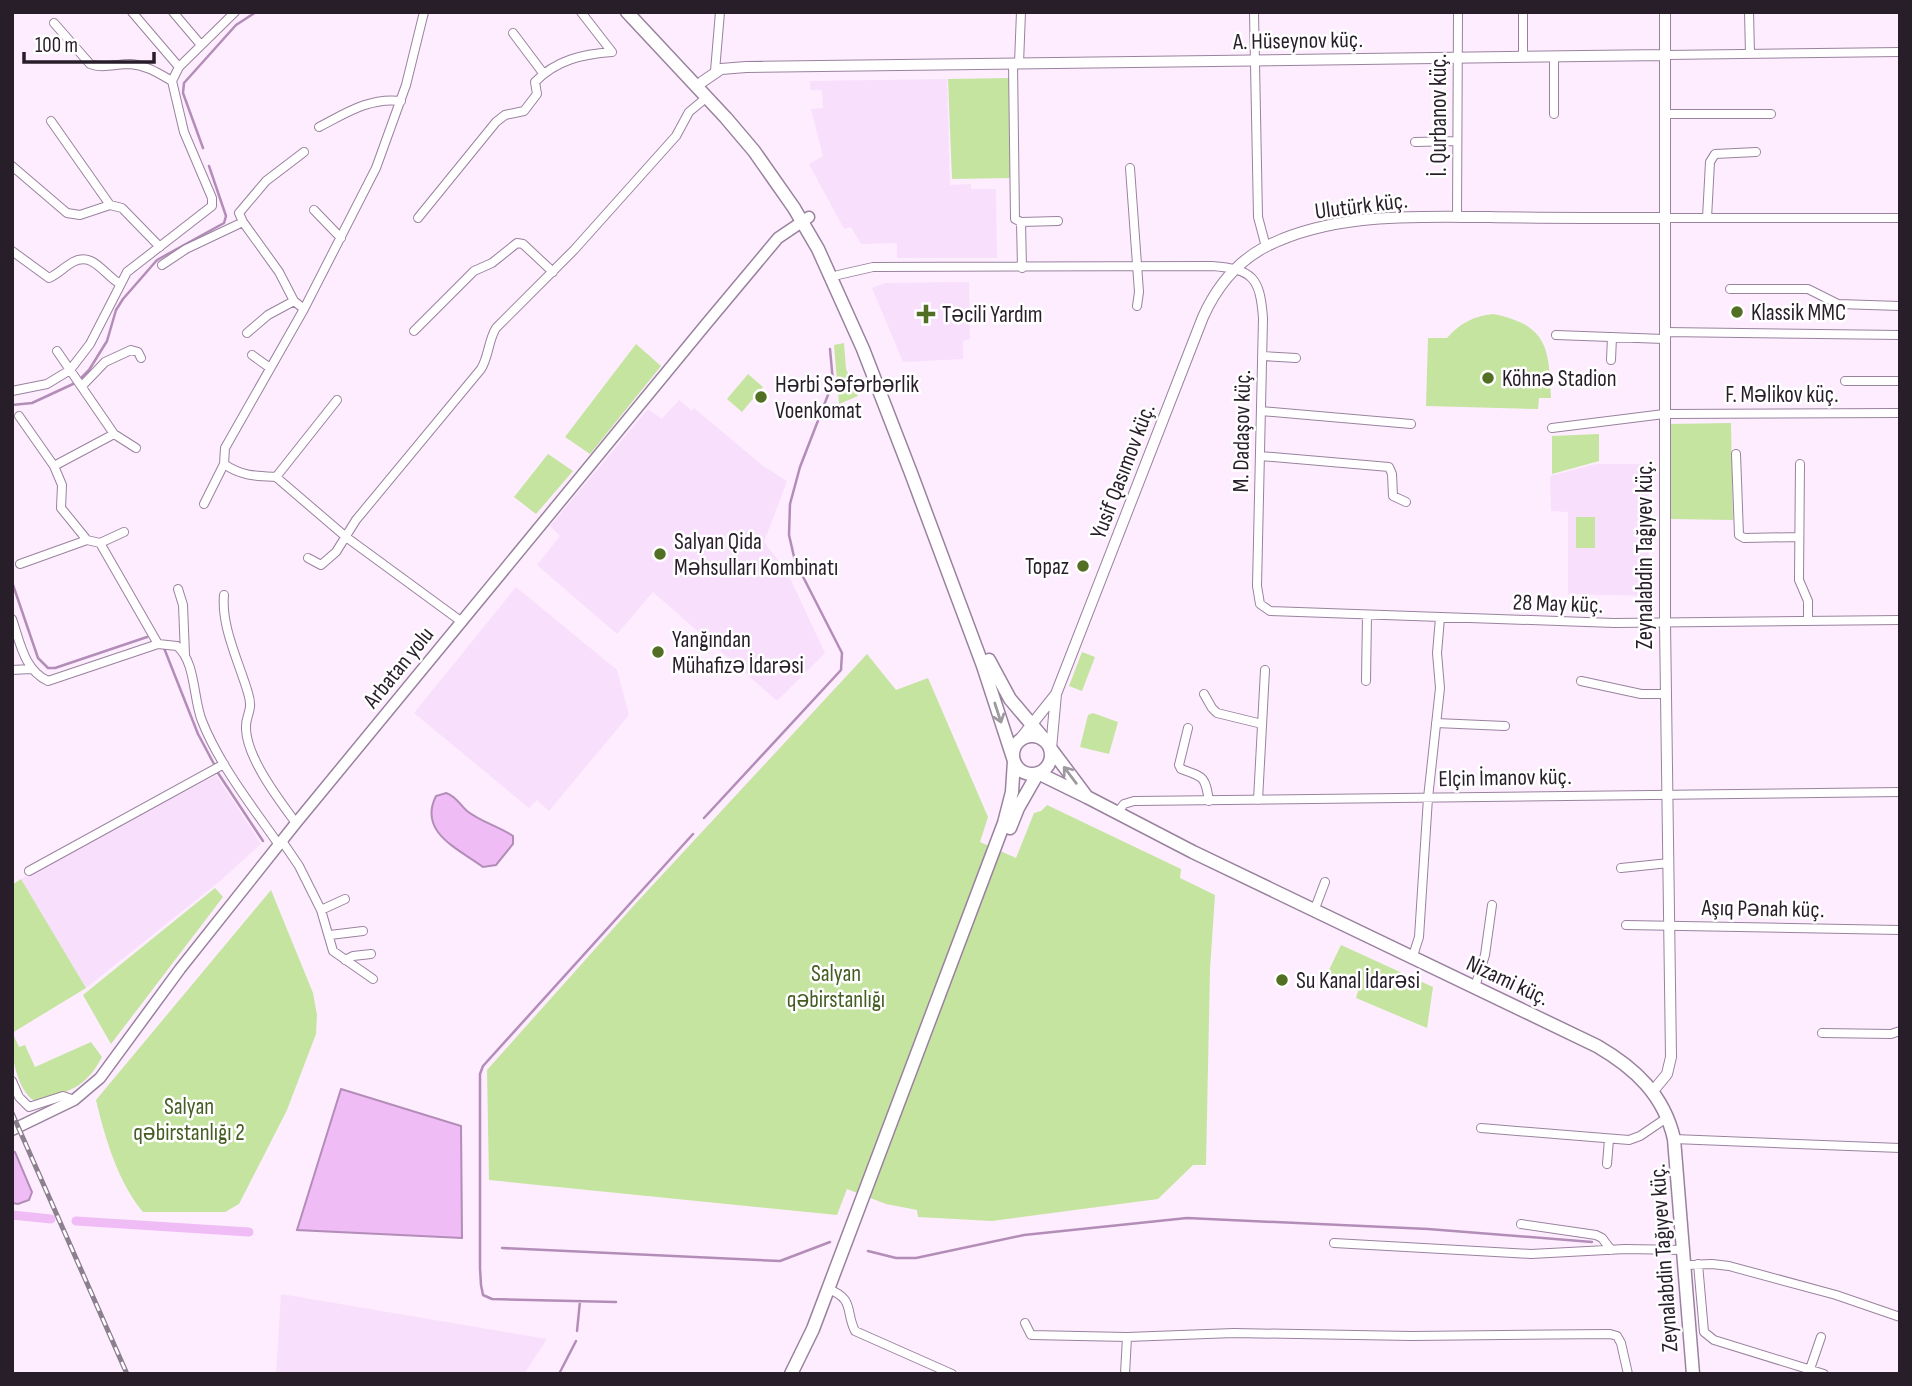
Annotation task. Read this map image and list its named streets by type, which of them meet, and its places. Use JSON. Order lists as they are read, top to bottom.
{
  "streets": {
    "main road": ["Zeynalabdin Tağıyev küç.", "Arbatan yolu", "Nizami küç."],
    "street": [
      "A. Hüseynov küç.",
      "İ. Qurbanov küç.",
      "Ulutürk küç.",
      "F. Məlikov küç.",
      "M. Dadaşov küç.",
      "Yusif Qasımov küç.",
      "28 May küç.",
      "Elçin İmanov küç.",
      "Aşıq Pənah küç."
    ]
  },
  "crossings": [
    ["A. Hüseynov küç.", "İ. Qurbanov küç."],
    ["A. Hüseynov küç.", "Zeynalabdin Tağıyev küç."],
    ["İ. Qurbanov küç.", "Ulutürk küç."],
    ["Ulutürk küç.", "M. Dadaşov küç."],
    ["Ulutürk küç.", "Yusif Qasımov küç."],
    ["Ulutürk küç.", "Zeynalabdin Tağıyev küç."],
    ["F. Məlikov küç.", "Zeynalabdin Tağıyev küç."],
    ["M. Dadaşov küç.", "Yusif Qasımov küç."],
    ["M. Dadaşov küç.", "28 May küç."],
    ["Zeynalabdin Tağıyev küç.", "28 May küç."],
    ["Zeynalabdin Tağıyev küç.", "Elçin İmanov küç."],
    ["Zeynalabdin Tağıyev küç.", "Aşıq Pənah küç."],
    ["Zeynalabdin Tağıyev küç.", "Nizami küç."],
    ["Elçin İmanov küç.", "Nizami küç."]
  ],
  "parks": ["Salyan qəbirstanlığı", "Salyan qəbirstanlığı 2"],
  "places": {
    "other": [
      "Klassik MMC",
      "Köhnə Stadion",
      "Hərbi Səfərbərlik Voenkomat",
      "Salyan Qida Məhsulları Kombinatı",
      "Topaz",
      "Yanğından Mühafizə İdarəsi",
      "Su Kanal İdarəsi"
    ],
    "health": ["Təcili Yardım"]
  },
  "scale_bar": "100 m"
}
